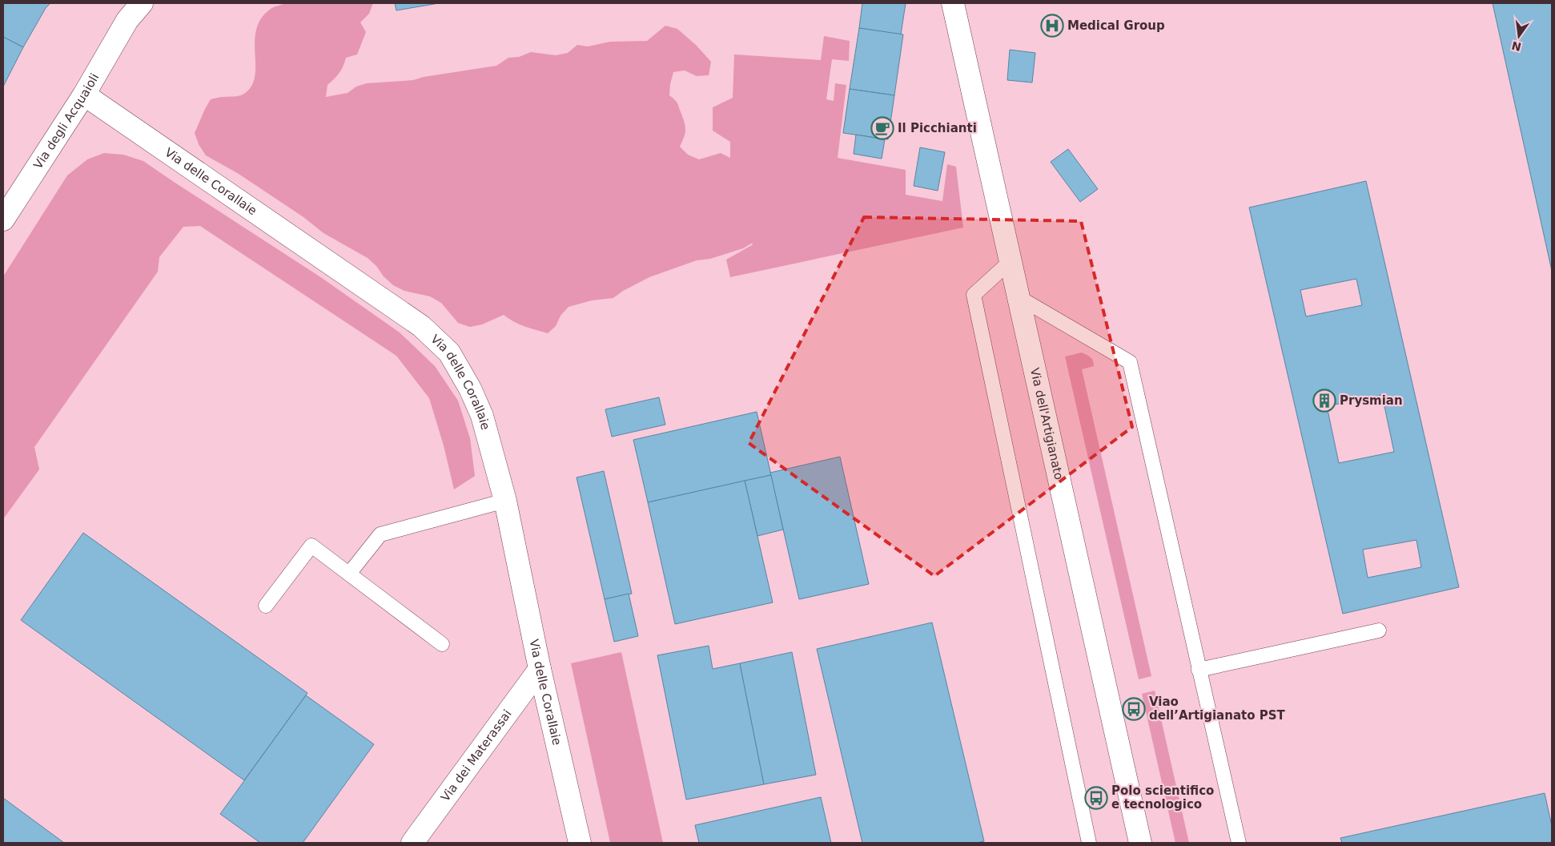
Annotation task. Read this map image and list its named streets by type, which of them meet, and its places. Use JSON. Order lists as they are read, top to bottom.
{
  "streets": {
    "street": [
      "Via degli Acquaioli",
      "Via delle Corallaie",
      "Via dell'Artigianato",
      "Via dei Materassai"
    ]
  },
  "crossings": [
    ["Via degli Acquaioli", "Via delle Corallaie"],
    ["Via delle Corallaie", "Via dei Materassai"]
  ],
  "places": {
    "hospital": ["Medical Group"],
    "cafe": ["Il Picchianti"],
    "building": ["Prysmian"],
    "bus stop": ["Viao dell’Artigianato PST", "Polo scientifico e tecnologico"]
  },
  "north": "bottom"
}
